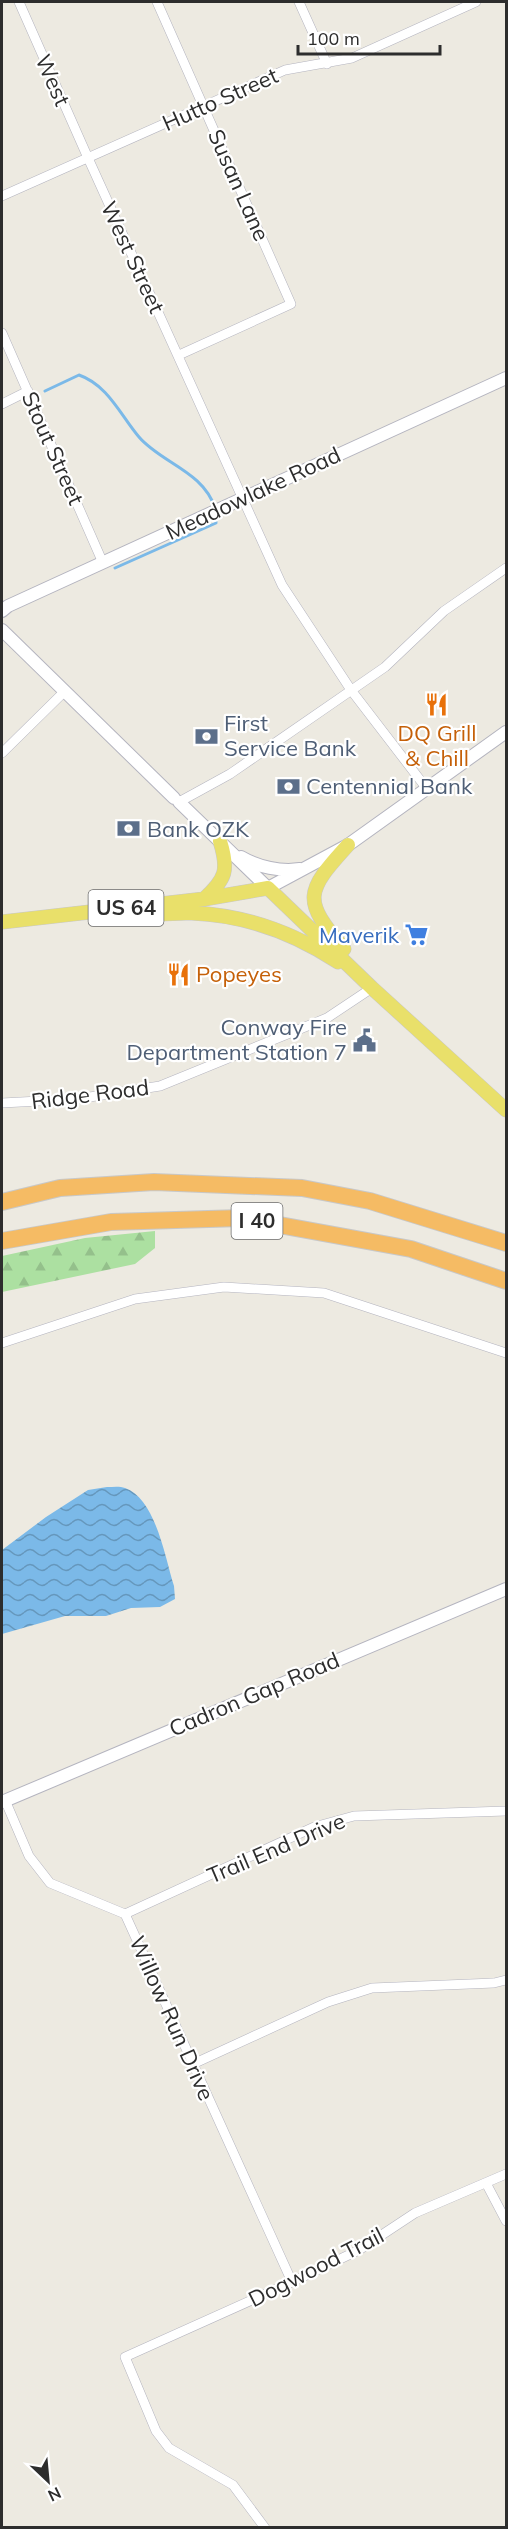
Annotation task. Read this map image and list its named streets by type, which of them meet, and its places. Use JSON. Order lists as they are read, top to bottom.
{
  "streets": {
    "highway": ["I 40"],
    "main road": ["US 64"],
    "street": [
      "West",
      "Hutto Street",
      "Susan Lane",
      "West Street",
      "Stout Street",
      "Meadowlake Road",
      "Ridge Road",
      "Cadron Gap Road",
      "Trail End Drive",
      "Willow Run Drive",
      "Dogwood Trail"
    ]
  },
  "crossings": [
    ["West", "Hutto Street"],
    ["West", "West Street"],
    ["Hutto Street", "Susan Lane"],
    ["Hutto Street", "West Street"],
    ["Susan Lane", "West Street"],
    ["Stout Street", "Meadowlake Road"],
    ["Cadron Gap Road", "Willow Run Drive"],
    ["Trail End Drive", "Willow Run Drive"],
    ["Willow Run Drive", "Dogwood Trail"]
  ],
  "places": {
    "restaurant": ["DQ Grill & Chill", "Popeyes"],
    "bank": ["First Service Bank", "Centennial Bank", "Bank OZK"],
    "supermarket": ["Maverik"],
    "public building": ["Conway Fire Department Station 7"]
  },
  "scale_bar": "100 m",
  "north": "bottom right"
}
